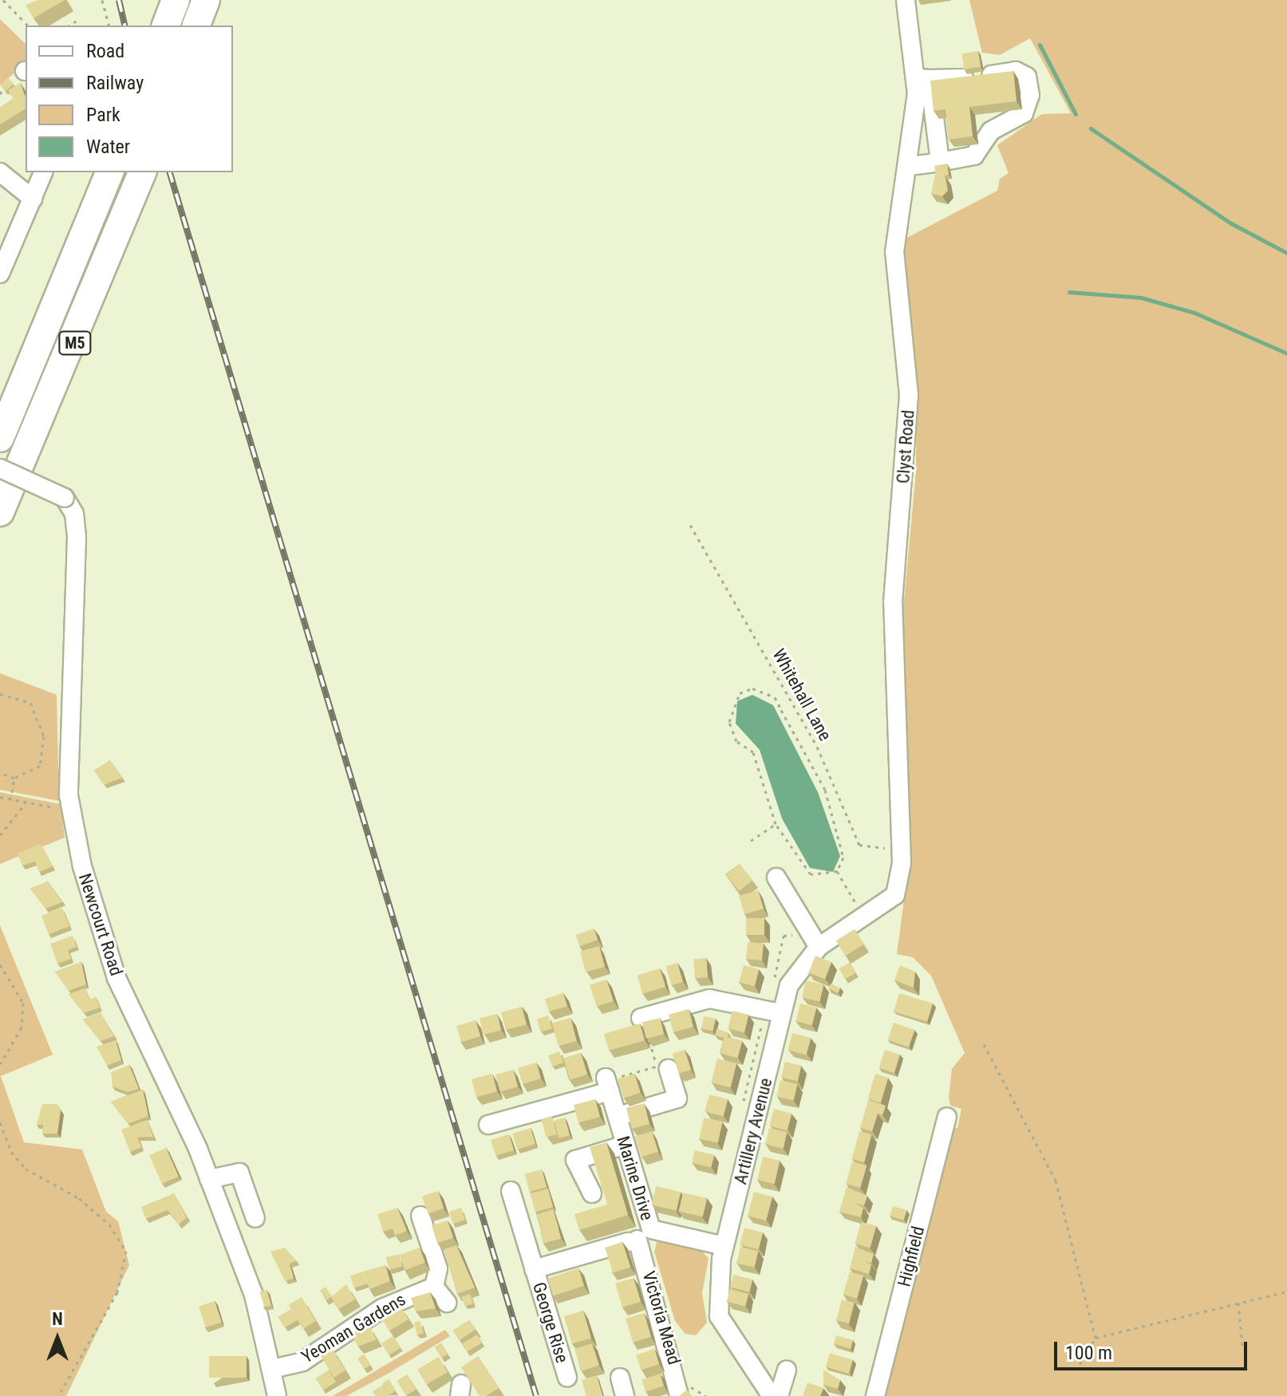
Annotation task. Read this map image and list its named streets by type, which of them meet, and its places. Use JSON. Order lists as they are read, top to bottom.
{
  "streets": {
    "highway": ["M5"],
    "street": [
      "Clyst Road",
      "Newcourt Road",
      "Artillery Avenue",
      "Marine Drive",
      "Highfield",
      "Victoria Mead",
      "George Rise",
      "Yeoman Gardens"
    ],
    "path": ["Whitehall Lane"]
  },
  "crossings": [
    ["Clyst Road", "Whitehall Lane"],
    ["Clyst Road", "Artillery Avenue"],
    ["Newcourt Road", "Yeoman Gardens"],
    ["Artillery Avenue", "Marine Drive"],
    ["Marine Drive", "Victoria Mead"],
    ["Marine Drive", "George Rise"],
    ["Victoria Mead", "George Rise"]
  ],
  "legend": [
    "Road",
    "Railway",
    "Park",
    "Water"
  ],
  "scale_bar": "100 m",
  "north": "top"
}
